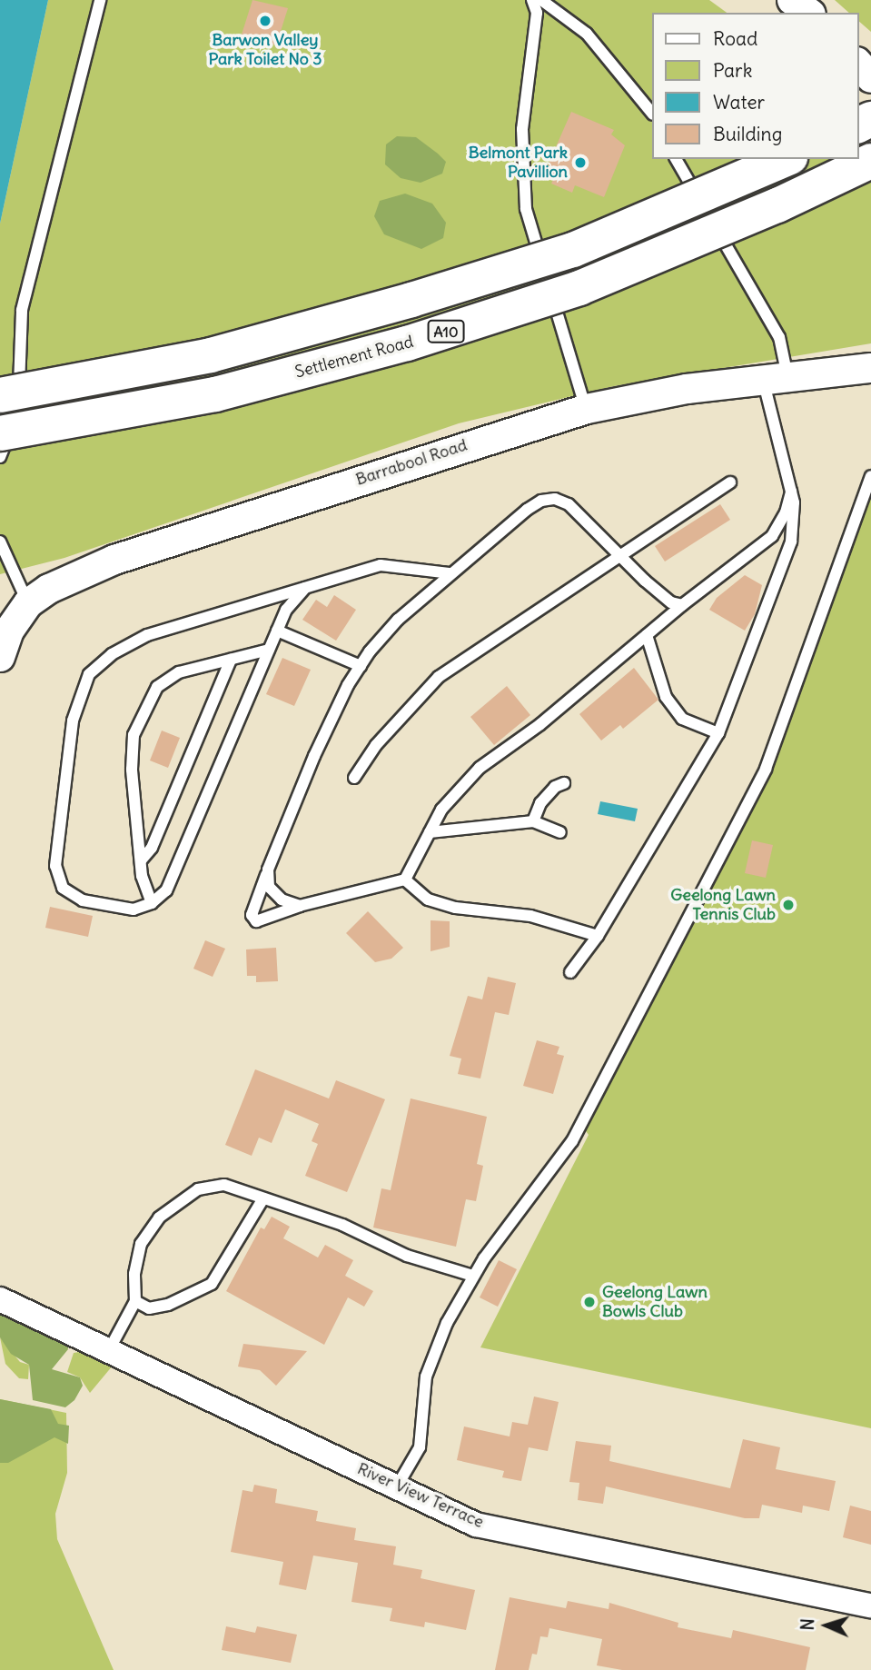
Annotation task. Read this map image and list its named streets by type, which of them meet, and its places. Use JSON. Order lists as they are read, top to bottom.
{
  "streets": {
    "highway": ["A10", "Settlement Road"],
    "street": ["Barrabool Road", "River View Terrace"]
  },
  "places": [
    "Barwon Valley Park Toilet No 3",
    "Belmont Park Pavillion",
    "Geelong Lawn Tennis Club",
    "Geelong Lawn Bowls Club"
  ],
  "legend": [
    "Road",
    "Park",
    "Water",
    "Building"
  ],
  "north": "left"
}
